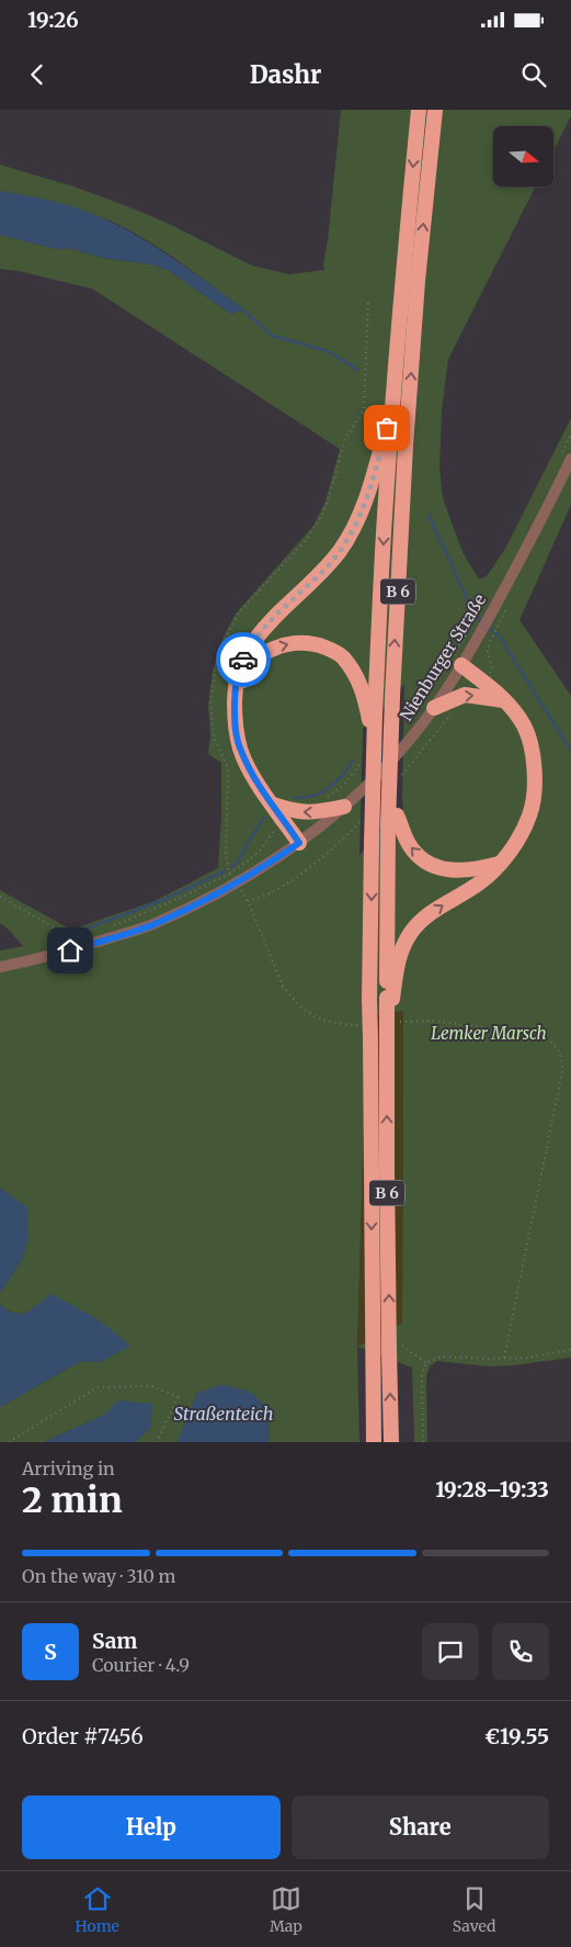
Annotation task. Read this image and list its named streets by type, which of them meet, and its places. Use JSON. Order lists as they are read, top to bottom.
{
  "streets": {
    "highway": ["B 6"],
    "street": ["Nienburger Straße"]
  },
  "water": ["Straßenteich"],
  "parks": ["Lemker Marsch"],
  "north": "right",
  "page": {
    "status": "19:26",
    "header": "Dashr",
    "heading": ["2 min", "Arriving in", "19:28–19:33"],
    "panel": [
      "Sam",
      "Courier · 4.9",
      "Order #7456",
      "€19.55"
    ],
    "bar": "On the way · 310 m",
    "round": "S",
    "buttons": ["Help", "Share"],
    "tabs": ["Home", "Map", "Saved"]
  }
}
